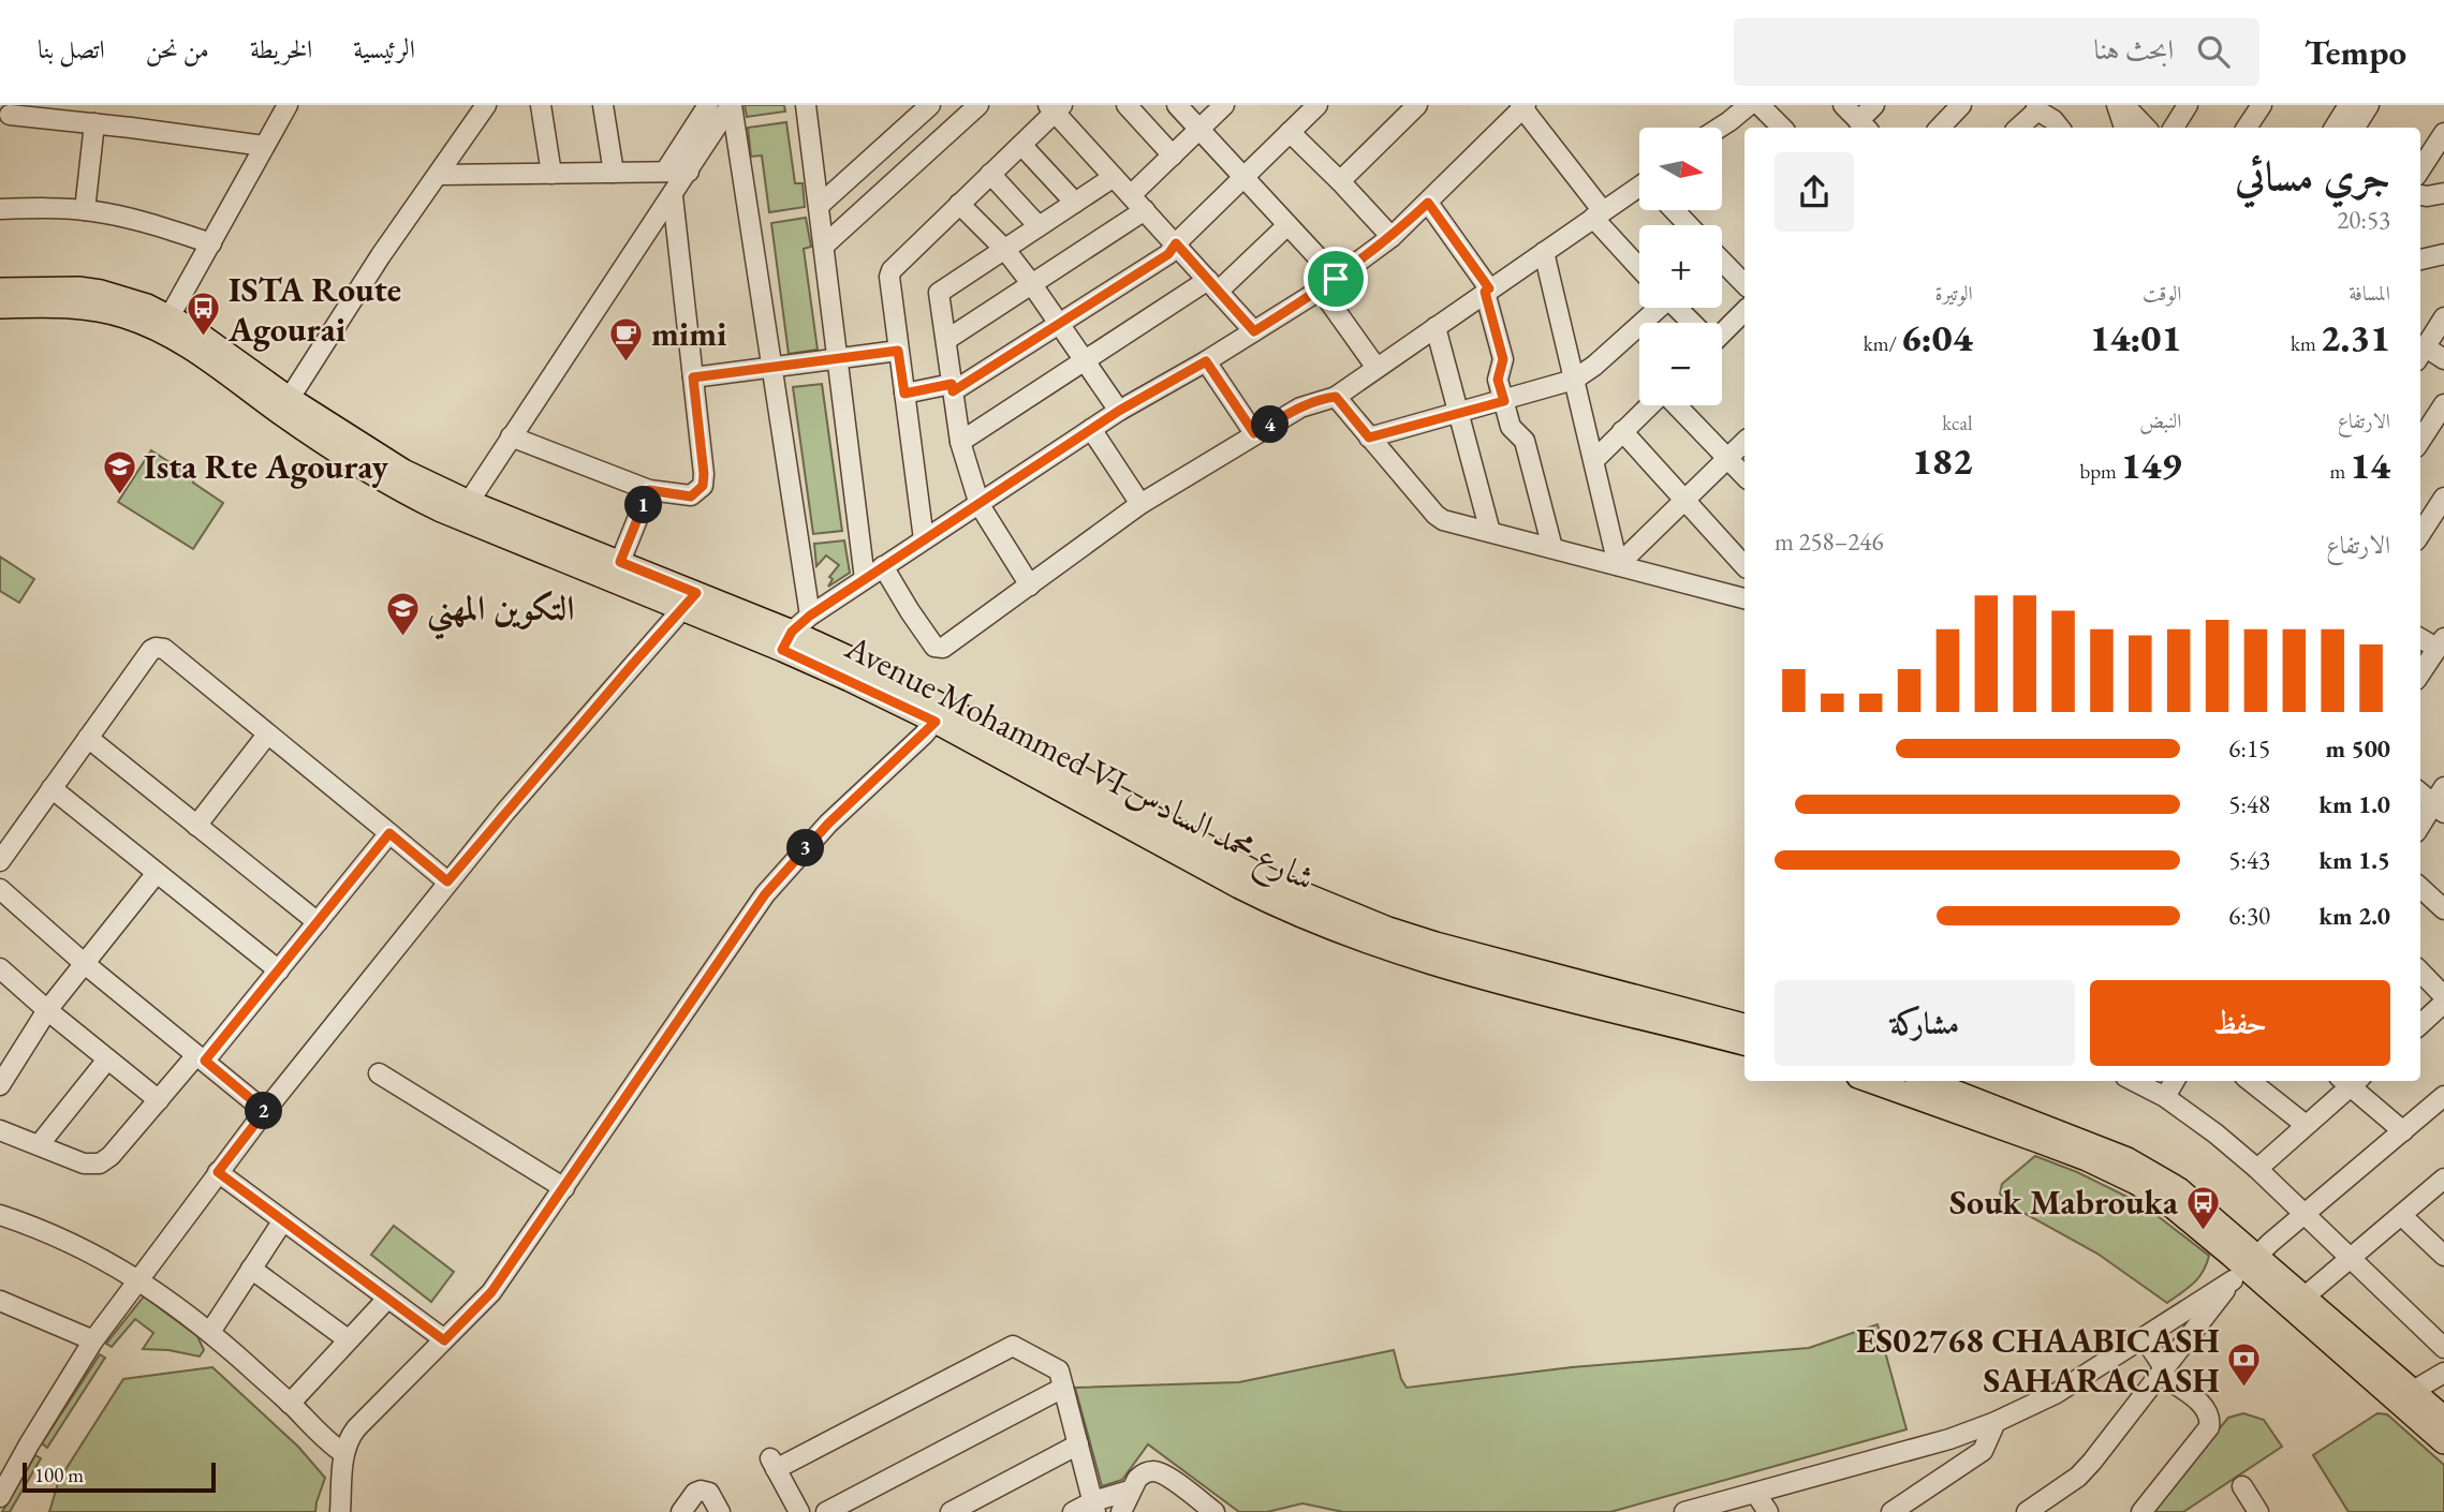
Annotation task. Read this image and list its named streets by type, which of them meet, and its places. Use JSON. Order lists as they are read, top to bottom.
{
  "streets": {
    "main road": ["Avenue Mohammed VI شارع محمد السادس"]
  },
  "places": {
    "bus stop": ["ISTA Route Agourai", "Souk Mabrouka"],
    "cafe": ["mimi"],
    "school or university": ["Ista Rte Agouray", "التكوين المهني"],
    "bank": ["ES02768 CHAABICASH SAHARACASH"]
  },
  "scale_bar": "100 m",
  "north": "right",
  "page": {
    "header": "Tempo",
    "search": "ابحث هنا",
    "nav": [
      "الرئيسية",
      "الخريطة",
      "من نحن",
      "اتصل بنا"
    ],
    "map_buttons": ["+", "−"],
    "heading": ["جري مسائي", "20:53"],
    "stats": [
      ["المسافة", "2.31 km"],
      ["الوقت", "14:01"],
      ["الوتيرة", "6:04 /km"],
      ["الارتفاع", "14 m"],
      ["النبض", "149 bpm"],
      ["kcal", "182"]
    ],
    "pins": [
      "4",
      "1",
      "3",
      "2"
    ],
    "chart": ["الارتفاع", "246–258 m"],
    "list": [
      {
        "name": "500 m",
        "note": "6:15"
      },
      {
        "name": "1.0 km",
        "note": "5:48"
      },
      {
        "name": "1.5 km",
        "note": "5:43"
      },
      {
        "name": "2.0 km",
        "note": "6:30"
      }
    ],
    "buttons": ["حفظ", "مشاركة"],
    "scale": "100 m"
  }
}
